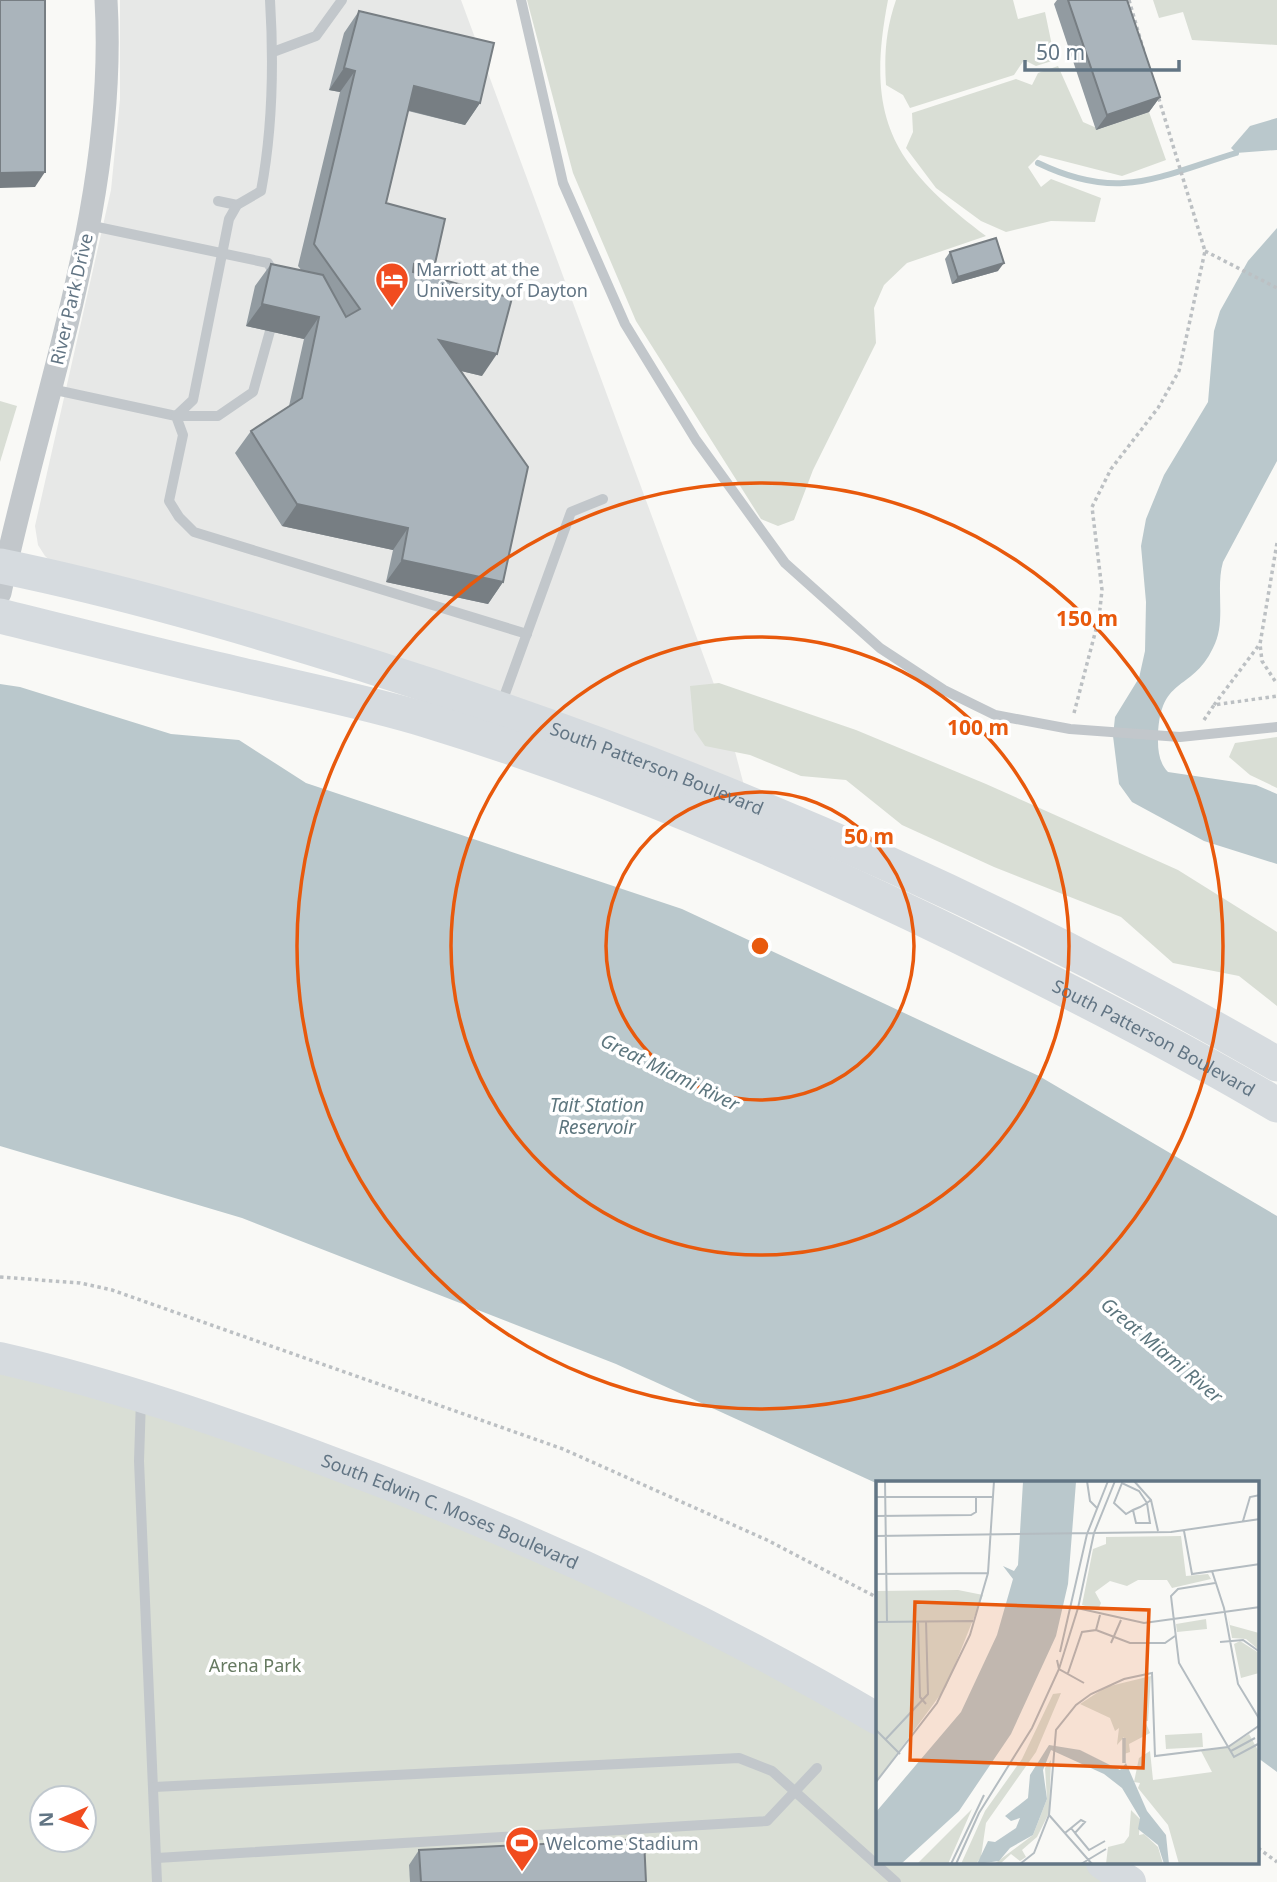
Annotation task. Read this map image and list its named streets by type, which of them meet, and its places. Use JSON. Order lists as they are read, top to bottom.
{
  "streets": {
    "main road": ["South Patterson Boulevard", "South Edwin C. Moses Boulevard"],
    "street": ["River Park Drive"]
  },
  "crossings": [
    ["River Park Drive", "South Patterson Boulevard"]
  ],
  "water": ["Great Miami River", "Tait Station Reservoir"],
  "parks": ["Arena Park"],
  "places": {
    "hotel": ["Marriott at the University of Dayton"],
    "sports": ["Welcome Stadium"]
  },
  "scale_bar": "50 m",
  "north": "left",
  "rings": ["150 m", "100 m", "50 m"]
}
